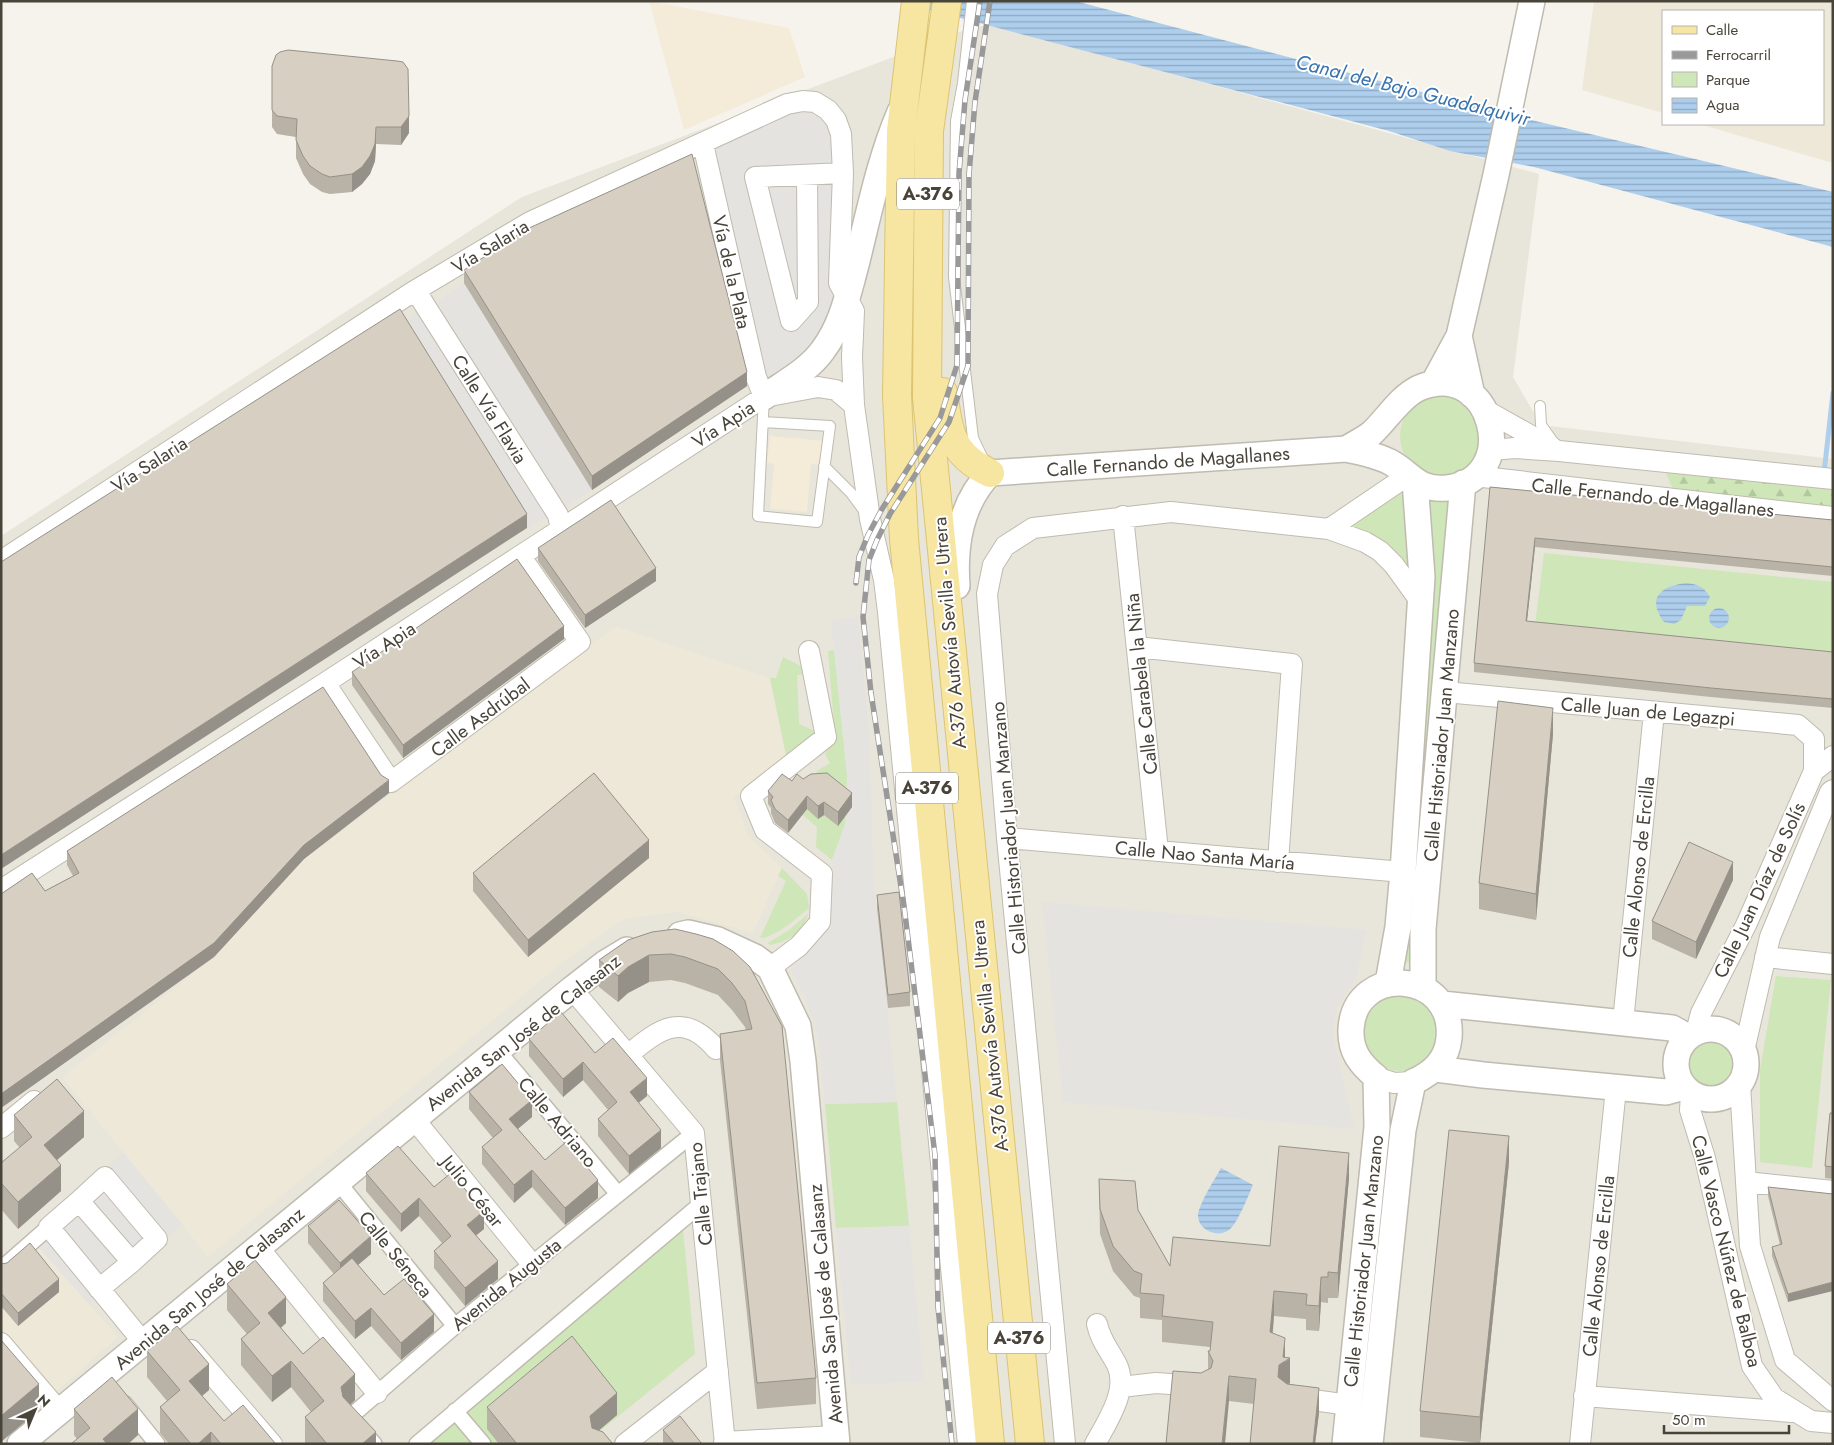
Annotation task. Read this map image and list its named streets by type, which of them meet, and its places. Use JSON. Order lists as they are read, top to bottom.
{
  "streets": {
    "main road": ["A-376", "A-376 Autovía Sevilla - Utrera"],
    "street": [
      "Vía Salaria",
      "Vía de la Plata",
      "Calle Vía Flavia",
      "Vía Apia",
      "Calle Fernando de Magallanes",
      "Calle Carabela la Niña",
      "Calle Juan de Legazpi",
      "Calle Asdrúbal",
      "Calle Historiador Juan Manzano",
      "Calle Nao Santa María",
      "Calle Alonso de Ercilla",
      "Calle Juan Díaz de Solís",
      "Avenida San José de Calasanz",
      "Calle Adriano",
      "Julio César",
      "Calle Trajano",
      "Calle Vasco Núñez de Balboa",
      "Calle Séneca",
      "Avenida Augusta"
    ]
  },
  "crossings": [
    ["Vía Salaria", "Vía de la Plata"],
    ["Vía Salaria", "Calle Vía Flavia"],
    ["Vía Salaria", "Vía Apia"],
    ["Vía de la Plata", "Vía Apia"],
    ["Calle Vía Flavia", "Vía Apia"],
    ["Vía Apia", "A-376 Autovía Sevilla - Utrera"],
    ["Vía Apia", "Calle Asdrúbal"],
    ["Calle Fernando de Magallanes", "Calle Historiador Juan Manzano"],
    ["Calle Carabela la Niña", "Calle Historiador Juan Manzano"],
    ["Calle Carabela la Niña", "Calle Nao Santa María"],
    ["Calle Juan de Legazpi", "Calle Historiador Juan Manzano"],
    ["Calle Juan de Legazpi", "Calle Alonso de Ercilla"],
    ["Calle Juan de Legazpi", "Calle Juan Díaz de Solís"],
    ["Calle Historiador Juan Manzano", "Calle Nao Santa María"],
    ["Calle Juan Díaz de Solís", "Calle Vasco Núñez de Balboa"],
    ["Avenida San José de Calasanz", "Calle Adriano"],
    ["Avenida San José de Calasanz", "Julio César"],
    ["Avenida San José de Calasanz", "Calle Trajano"],
    ["Avenida San José de Calasanz", "Calle Séneca"],
    ["Calle Adriano", "Avenida Augusta"],
    ["Julio César", "Avenida Augusta"],
    ["Calle Trajano", "Avenida Augusta"],
    ["Calle Séneca", "Avenida Augusta"]
  ],
  "water": ["Canal del Bajo Guadalquivir"],
  "legend": [
    "Calle",
    "Ferrocarril",
    "Parque",
    "Agua"
  ],
  "scale_bar": "50 m",
  "north": "top right"
}
